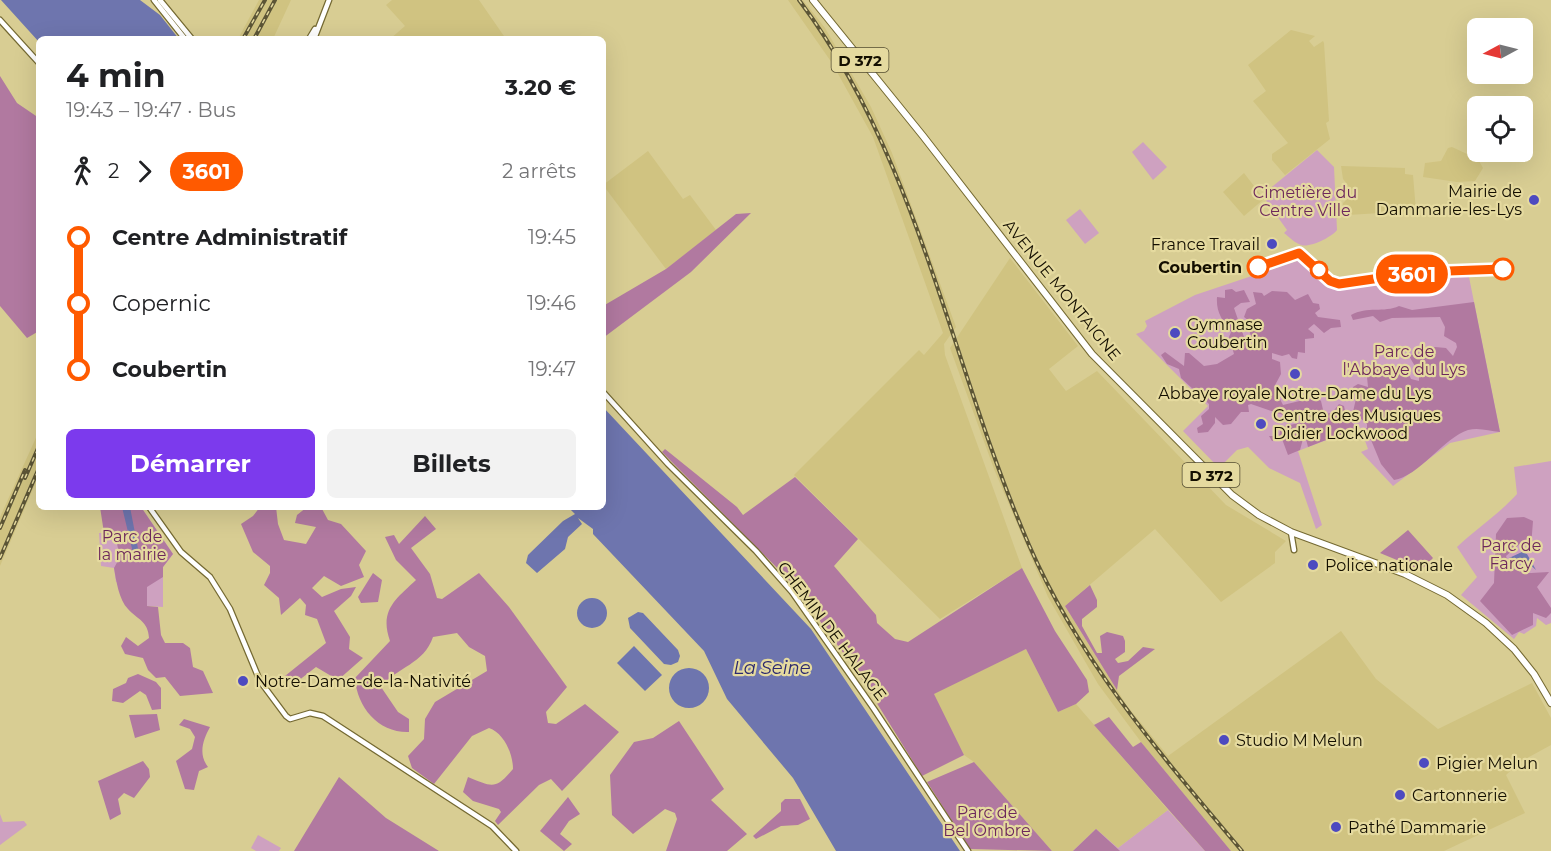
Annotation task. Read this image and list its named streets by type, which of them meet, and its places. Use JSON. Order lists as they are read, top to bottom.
{
  "streets": {
    "main road": ["D 372", "AVENUE MONTAIGNE"],
    "street": ["CHEMIN DE HALAGE"]
  },
  "water": ["La Seine"],
  "parks": [
    "Cimetière du Centre Ville",
    "Parc de l'Abbaye du Lys",
    "Parc de la mairie",
    "Parc de Farcy",
    "Parc de Bel Ombre"
  ],
  "places": [
    "Mairie de Dammarie-les-Lys",
    "France Travail",
    "Coubertin",
    "Gymnase Coubertin",
    "Abbaye royale Notre-Dame du Lys",
    "Centre des Musiques Didier Lockwood",
    "Police nationale",
    "Notre-Dame-de-la-Nativité",
    "Studio M Melun",
    "Pigier Melun",
    "Cartonnerie",
    "Pathé Dammarie"
  ],
  "lines": ["bus line 3601"],
  "north": "left",
  "page": {
    "on_map": "3601",
    "heading": ["4 min", "19:43 – 19:47 · Bus", "3.20 €"],
    "legs": ["2", "3601", "2 arrêts"],
    "list": [
      {
        "name": "Centre Administratif",
        "value": "19:45"
      },
      {
        "name": "Copernic",
        "value": "19:46"
      },
      {
        "name": "Coubertin",
        "value": "19:47"
      }
    ],
    "buttons": ["Démarrer", "Billets"]
  }
}
